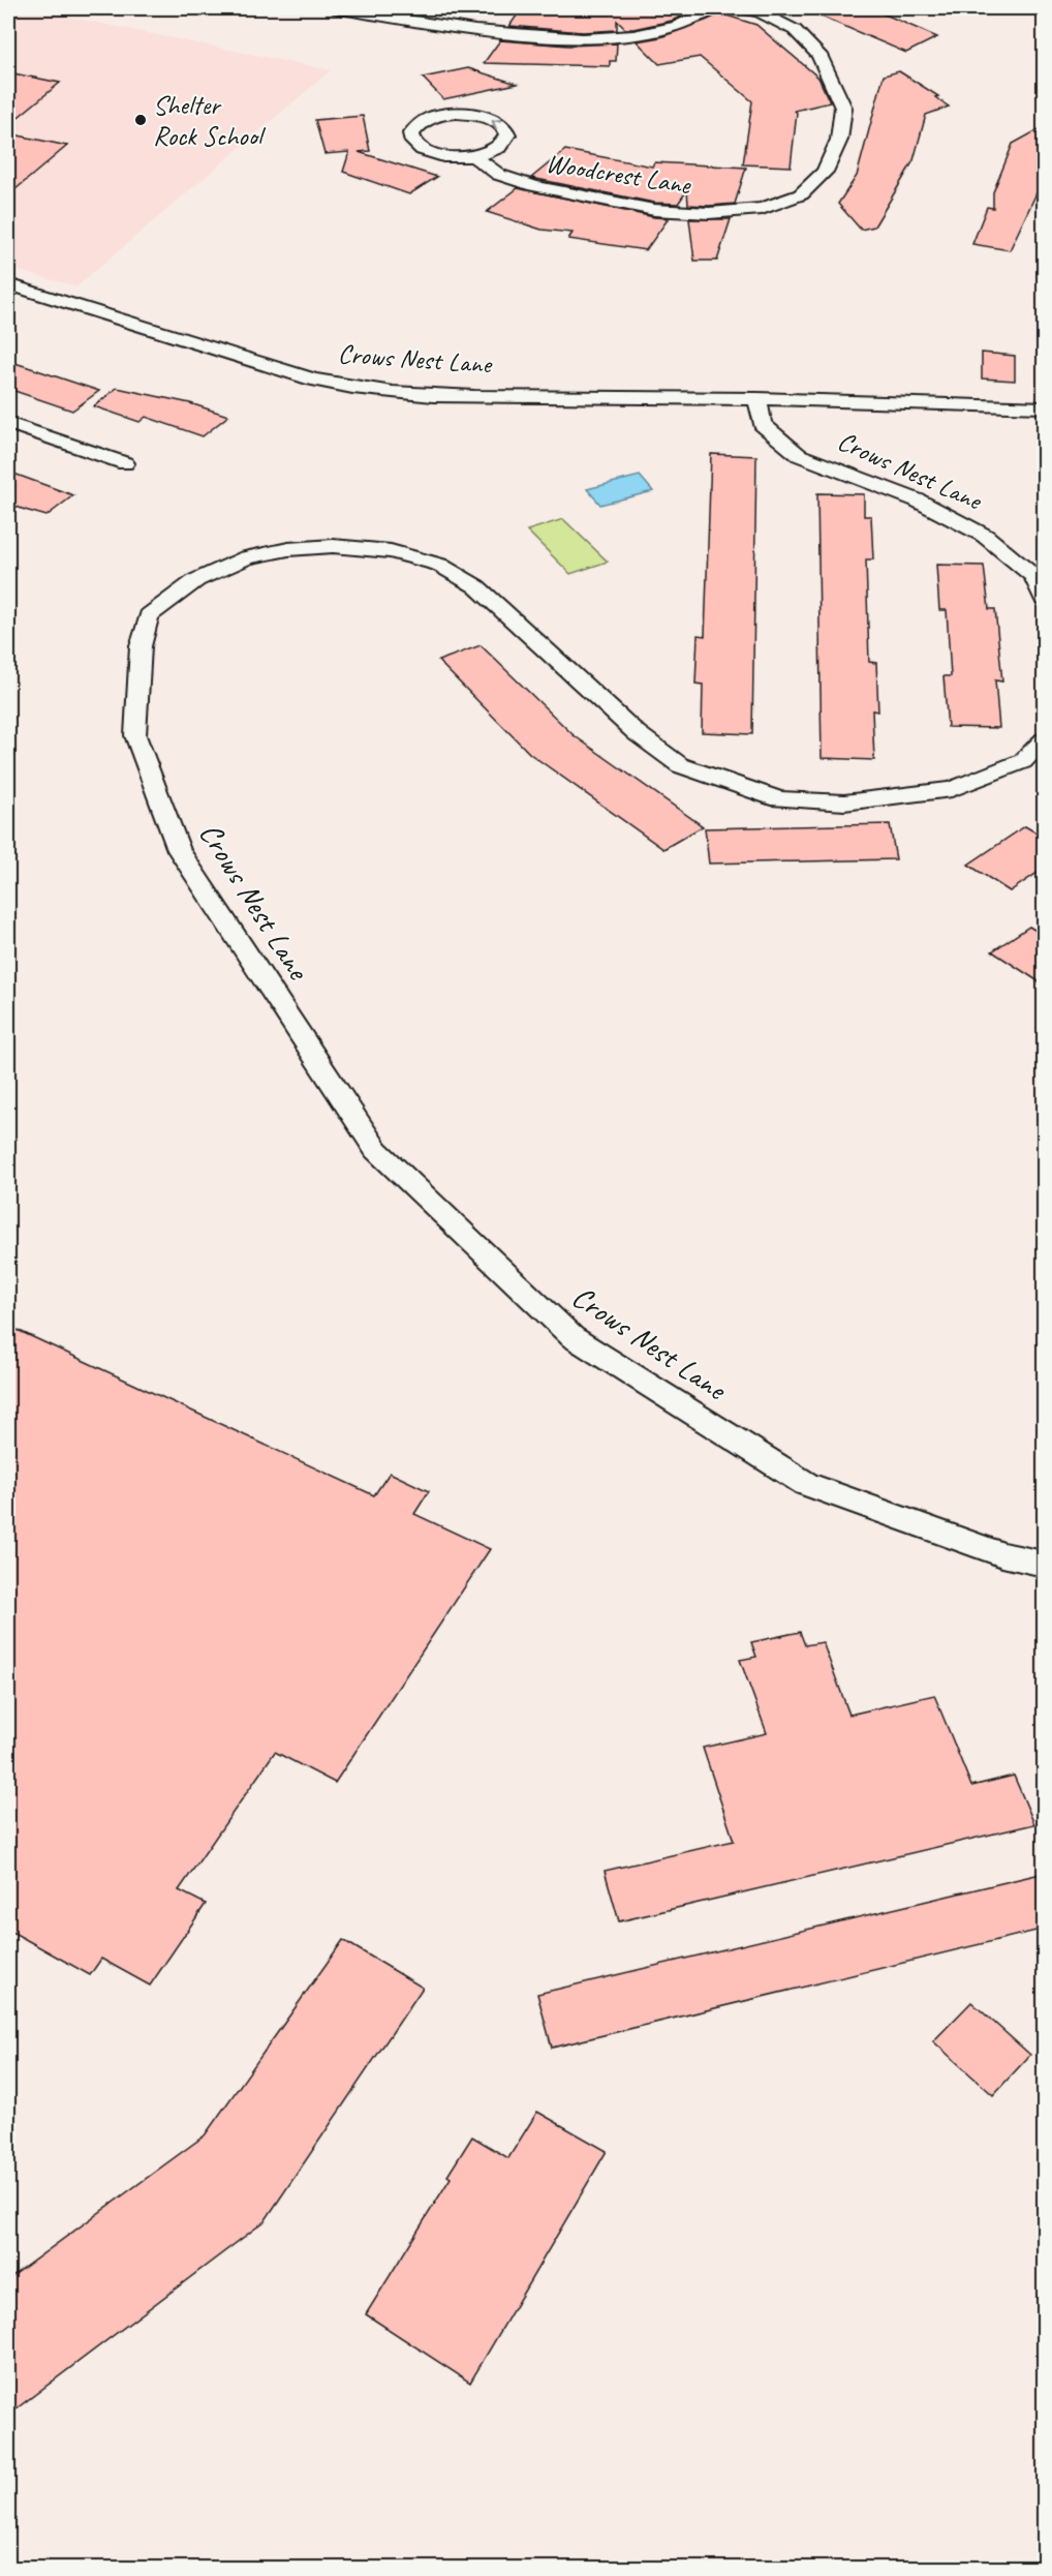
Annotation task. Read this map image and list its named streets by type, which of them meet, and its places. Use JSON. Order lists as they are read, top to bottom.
{
  "streets": {
    "street": ["Woodcrest Lane", "Crows Nest Lane"]
  },
  "places": ["Shelter Rock School"]
}
